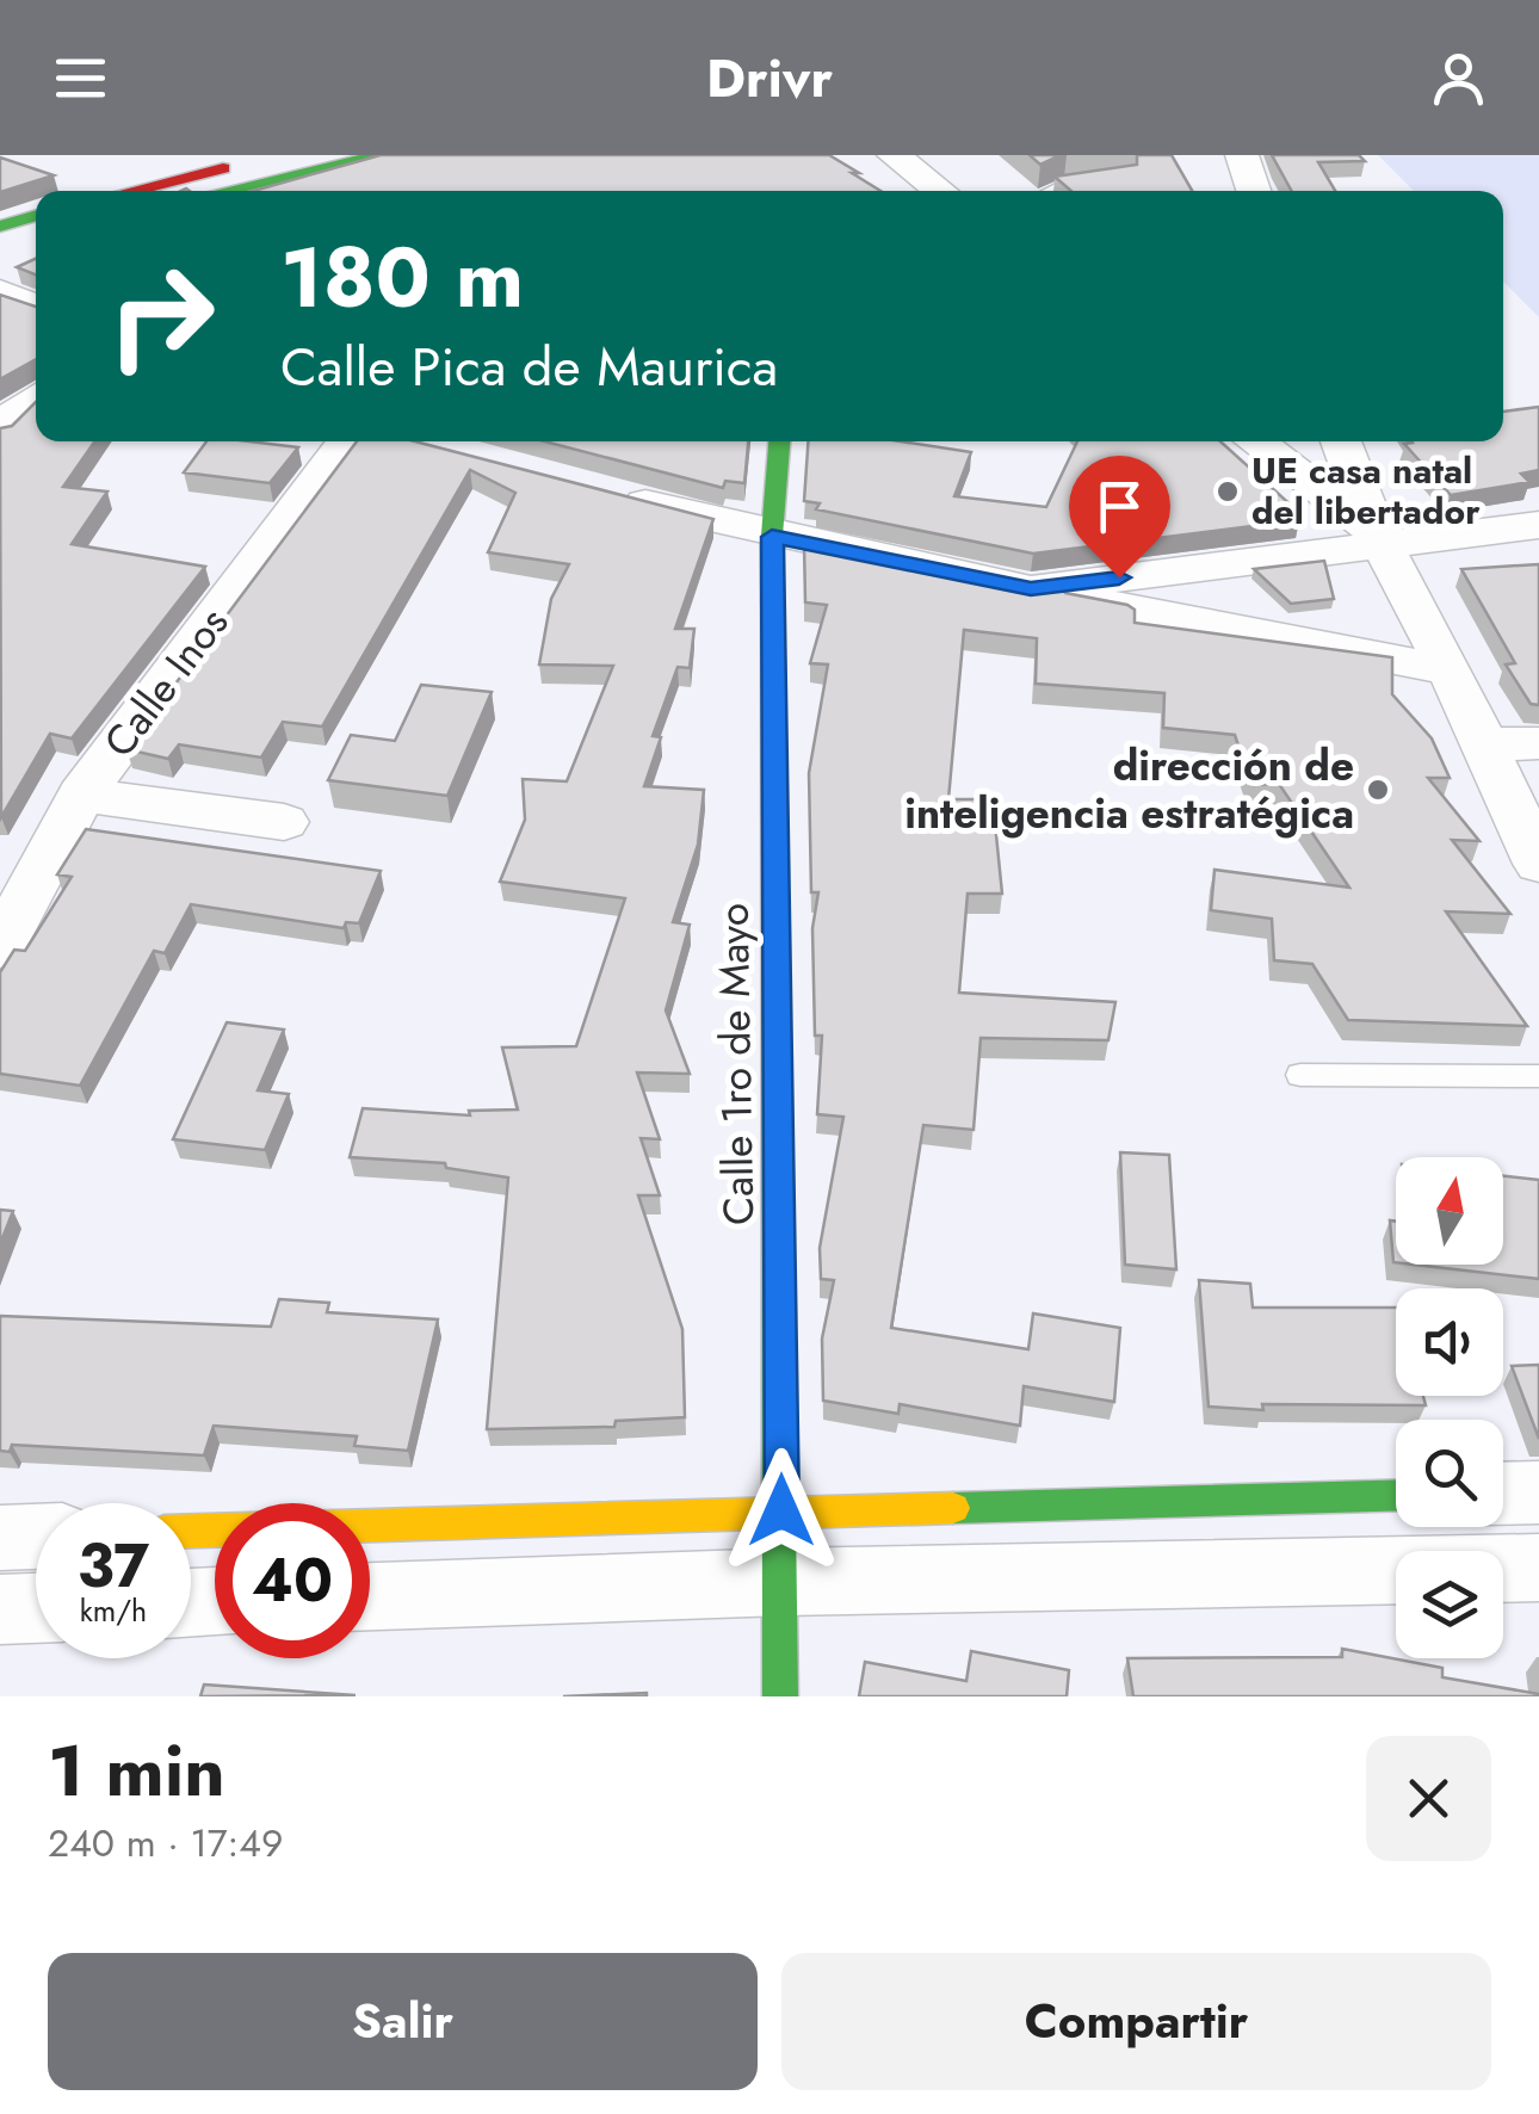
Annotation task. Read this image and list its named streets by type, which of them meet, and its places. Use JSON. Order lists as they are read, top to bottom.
{
  "streets": {
    "street": ["Calle Inos", "Calle 1ro de Mayo"]
  },
  "places": ["UE casa natal del libertador", "dirección de inteligencia estratégica"],
  "north": "top",
  "page": {
    "header": "Drivr",
    "turn": ["180 m", "Calle Pica de Maurica"],
    "speed": "37 km/h",
    "limit": "40",
    "heading": ["1 min", "240 m · 17:49"],
    "buttons": ["Salir", "Compartir"]
  }
}
